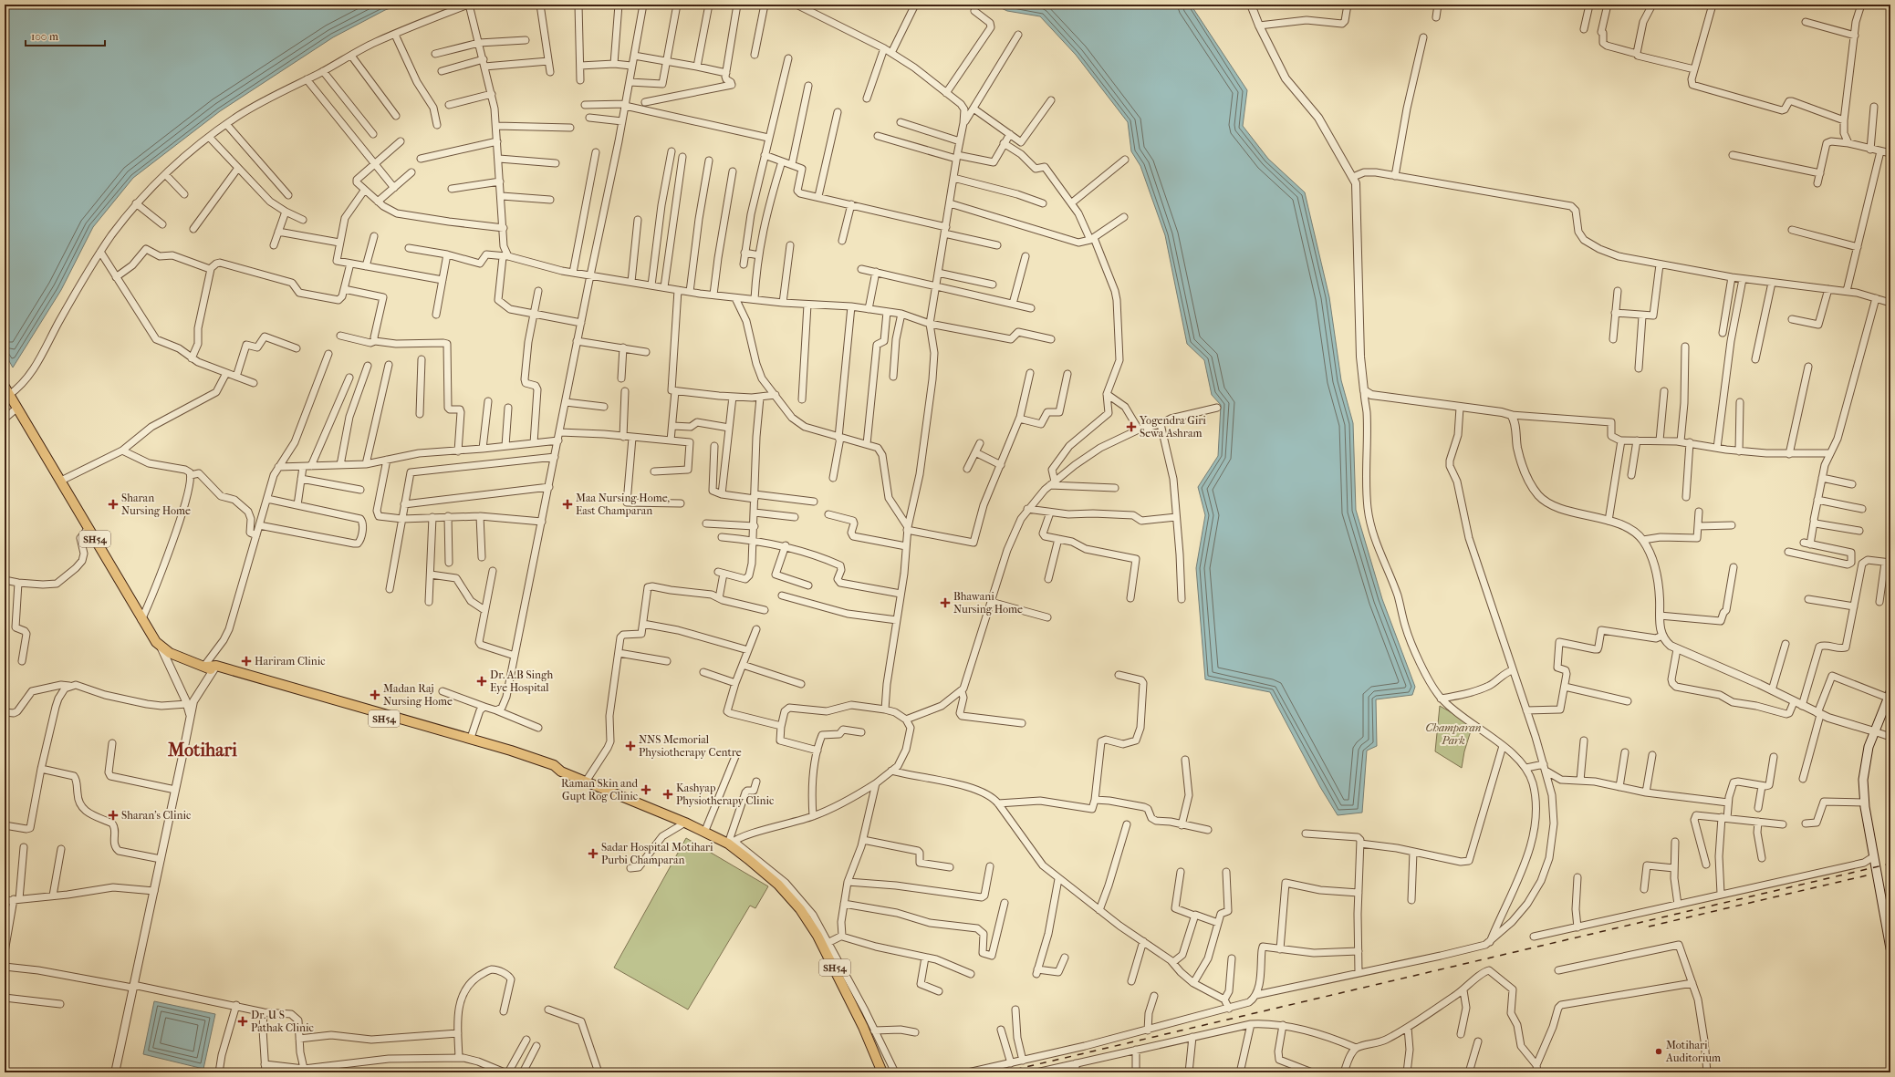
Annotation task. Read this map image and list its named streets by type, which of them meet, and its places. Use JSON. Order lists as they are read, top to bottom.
{
  "streets": {
    "main road": ["SH54"]
  },
  "districts": ["Motihari"],
  "parks": ["Champaran Park"],
  "places": {
    "health": [
      "Yogendra Giri Sewa Ashram",
      "Sharan Nursing Home",
      "Maa Nursing Home, East Champaran",
      "Bhawani Nursing Home",
      "Hariram Clinic",
      "Dr. A.B Singh Eye Hospital",
      "Madan Raj Nursing Home",
      "NNS Memorial Physiotherapy Centre",
      "Raman Skin and Gupt Rog Clinic",
      "Kashyap Physiotherapy Clinic",
      "Sharan's Clinic",
      "Sadar Hospital Motihari Purbi Champaran",
      "Dr. U S Pathak Clinic"
    ],
    "other": ["Motihari Auditorium"]
  },
  "scale_bar": "100 m"
}
